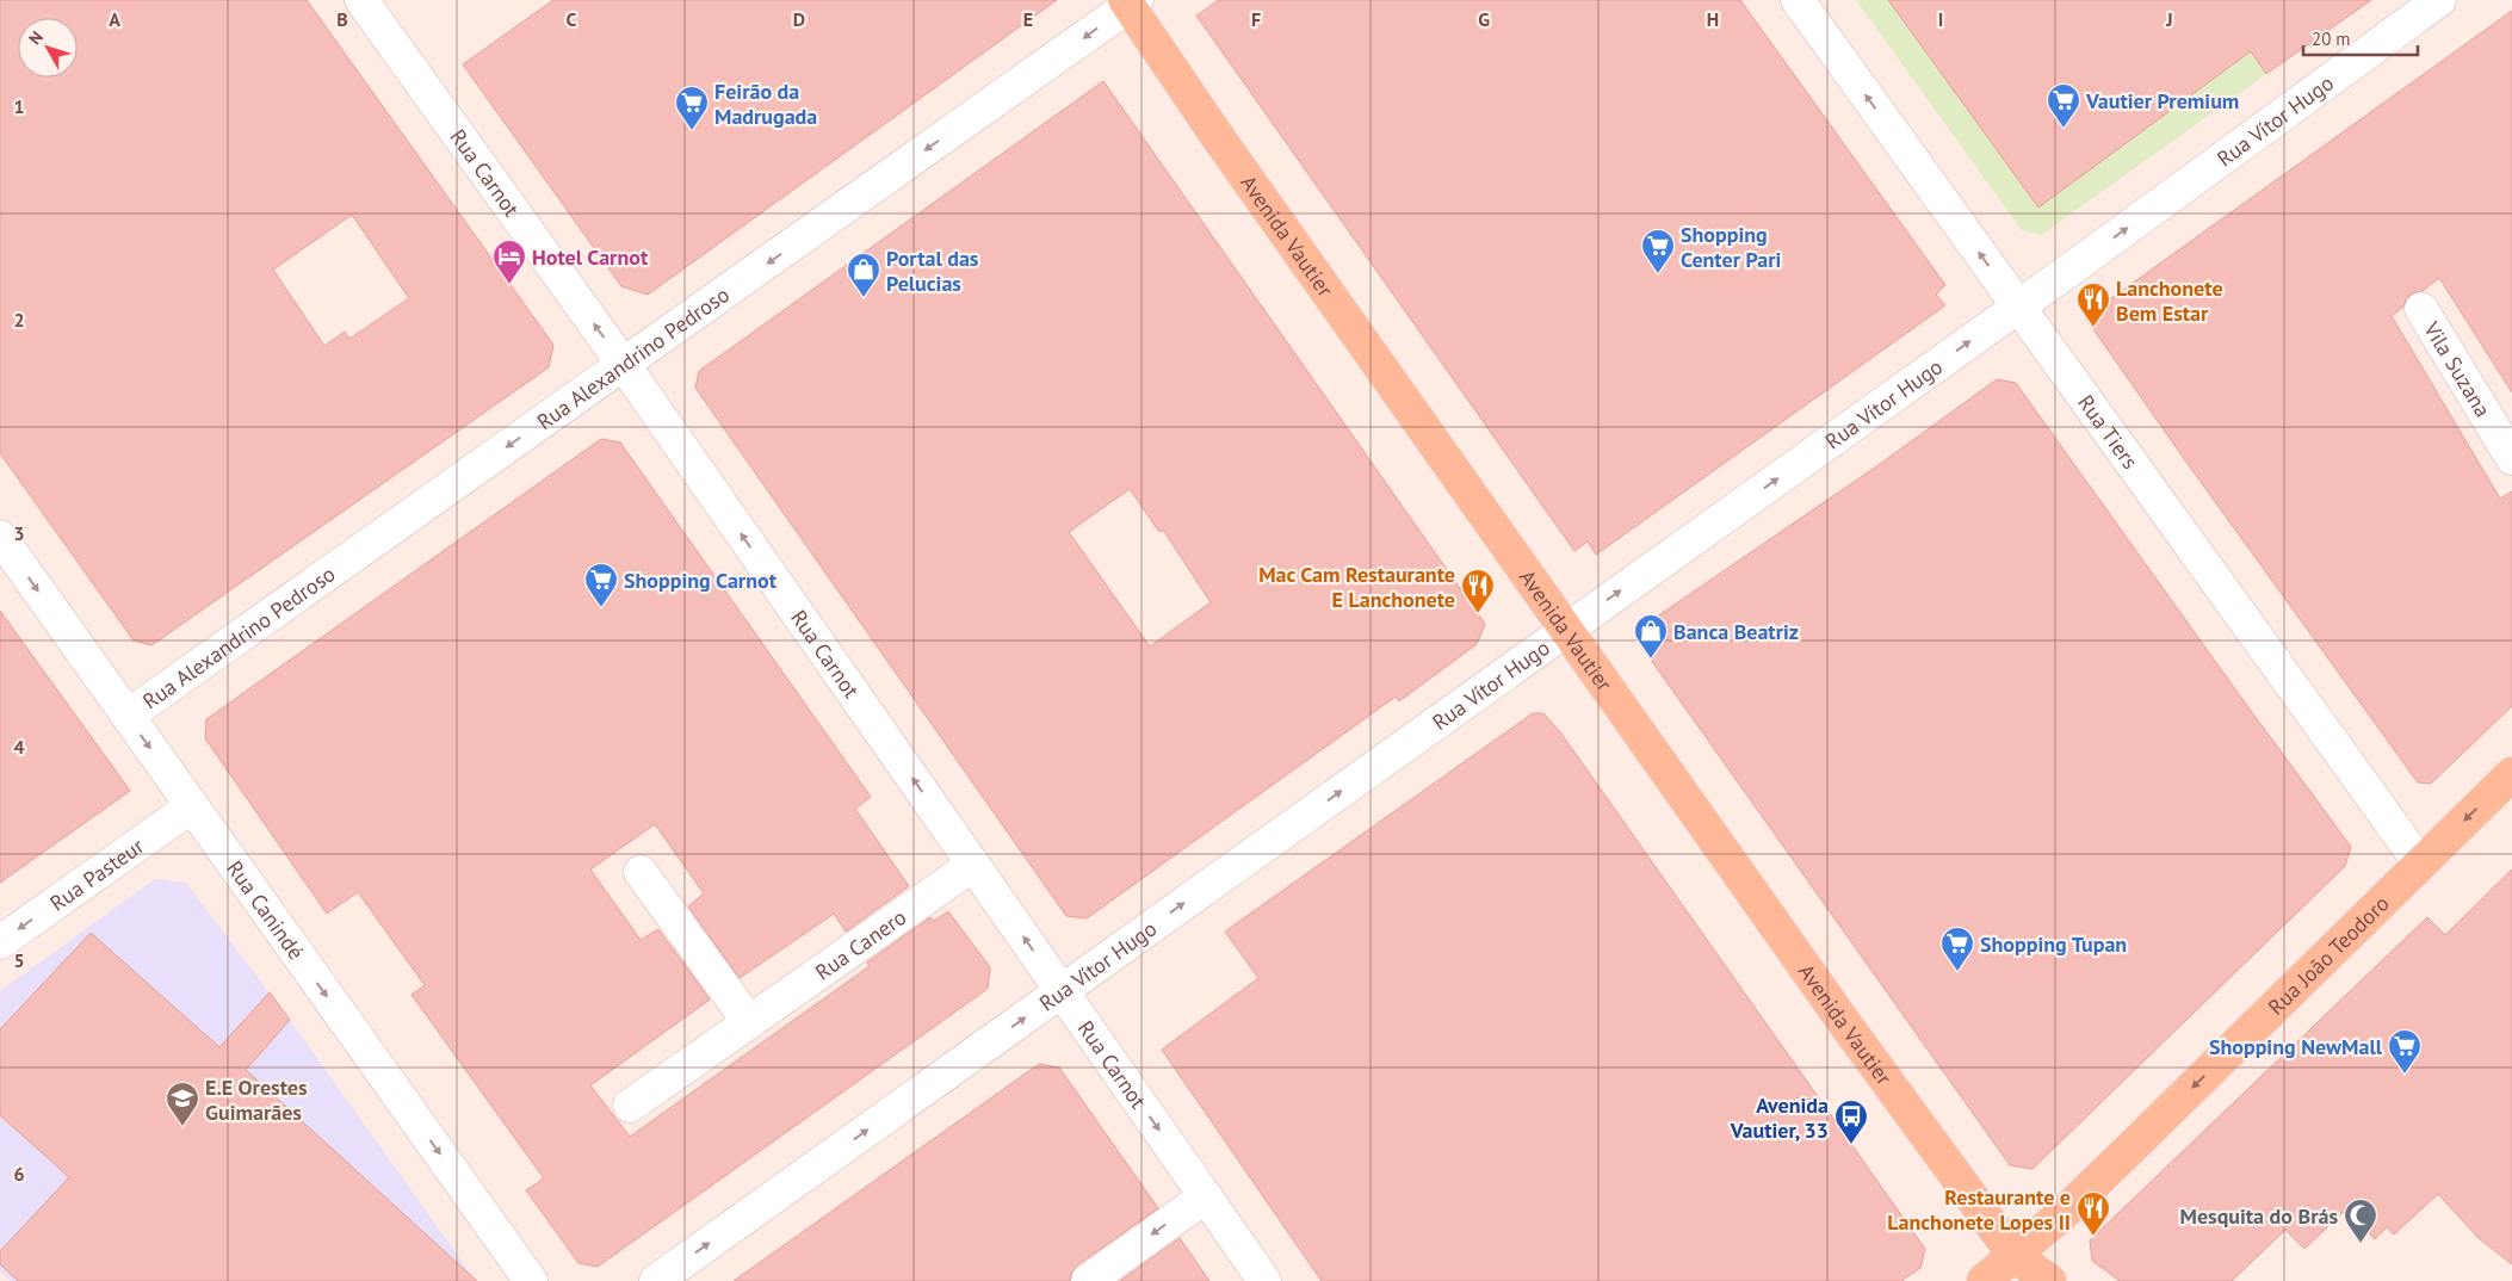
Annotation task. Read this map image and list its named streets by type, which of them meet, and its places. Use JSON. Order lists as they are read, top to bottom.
{
  "streets": {
    "main road": ["Avenida Vautier", "Rua João Teodoro"],
    "street": [
      "Rua Vítor Hugo",
      "Rua Carnot",
      "Rua Alexandrino Pedroso",
      "Vila Suzana",
      "Rua Tiers",
      "Rua Pasteur",
      "Rua Canindé",
      "Rua Canero"
    ]
  },
  "crossings": [
    ["Rua Vítor Hugo", "Rua Carnot"],
    ["Rua Vítor Hugo", "Avenida Vautier"],
    ["Rua Vítor Hugo", "Rua Tiers"],
    ["Rua Carnot", "Rua Alexandrino Pedroso"],
    ["Rua Carnot", "Rua Canero"],
    ["Avenida Vautier", "Rua Alexandrino Pedroso"],
    ["Avenida Vautier", "Rua João Teodoro"],
    ["Rua Alexandrino Pedroso", "Rua Canindé"],
    ["Rua Tiers", "Rua João Teodoro"],
    ["Rua Pasteur", "Rua Canindé"]
  ],
  "one_way": [
    "Rua Vítor Hugo",
    "Rua Alexandrino Pedroso",
    "Rua Tiers",
    "Rua Pasteur",
    "Rua Canindé",
    "Rua João Teodoro"
  ],
  "places": {
    "supermarket": [
      "Vautier Premium",
      "Feirão da Madrugada",
      "Shopping Center Pari",
      "Shopping Carnot",
      "Shopping Tupan",
      "Shopping NewMall"
    ],
    "hotel": ["Hotel Carnot"],
    "shop": ["Portal das Pelucias", "Banca Beatriz"],
    "restaurant": ["Lanchonete Bem Estar", "Mac Cam Restaurante E Lanchonete", "Restaurante e Lanchonete Lopes II"],
    "school or university": ["E.E Orestes Guimarães"],
    "bus stop": ["Avenida Vautier, 33"],
    "mosque": ["Mesquita do Brás"]
  },
  "scale_bar": "20 m",
  "north": "top left",
  "grid": {
    "columns": [
      "A",
      "B",
      "C",
      "D",
      "E",
      "F",
      "G",
      "H",
      "I",
      "J"
    ],
    "rows": [
      "1",
      "2",
      "3",
      "4",
      "5",
      "6"
    ]
  }
}
